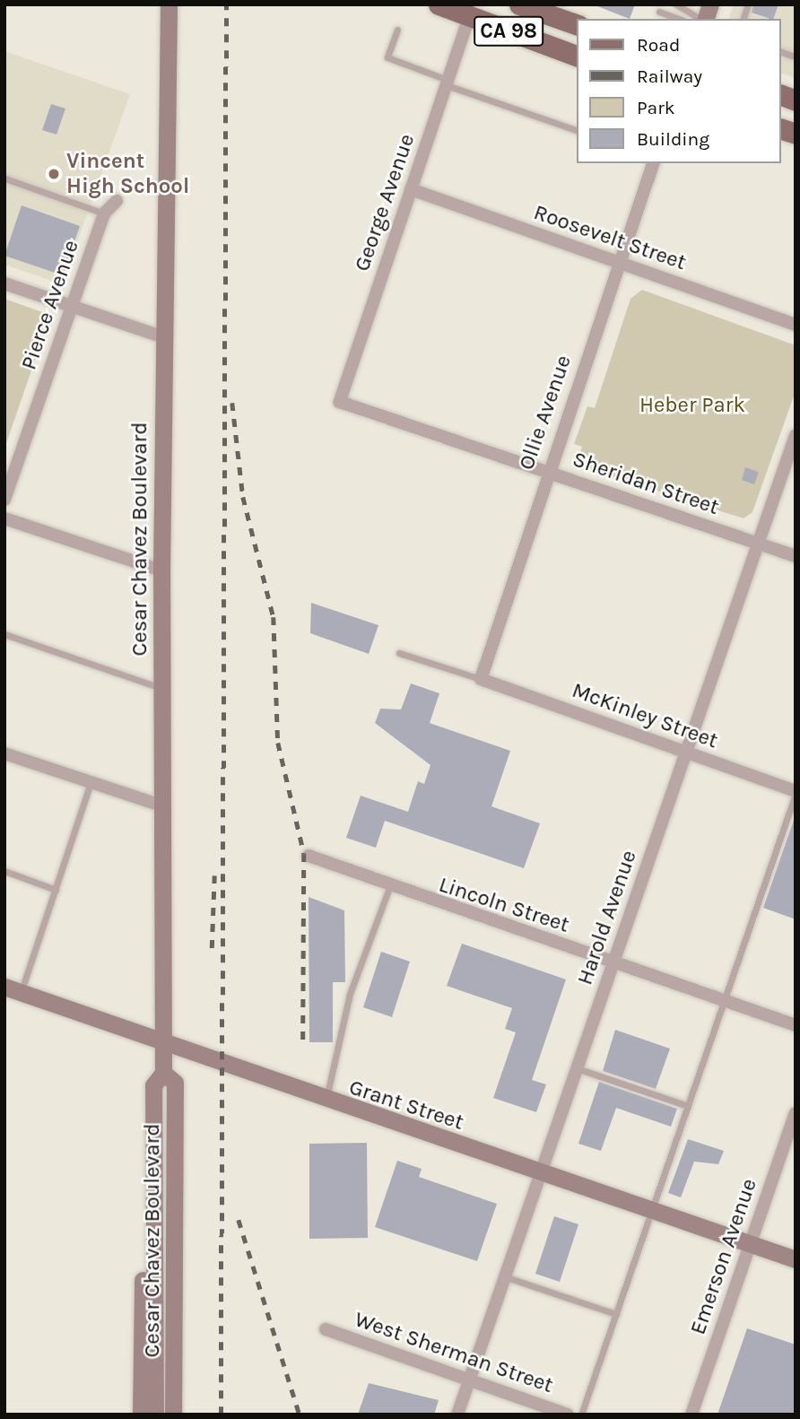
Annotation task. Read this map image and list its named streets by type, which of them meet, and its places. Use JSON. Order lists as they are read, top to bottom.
{
  "streets": {
    "main road": ["CA 98", "Cesar Chavez Boulevard", "Grant Street"],
    "street": [
      "George Avenue",
      "Roosevelt Street",
      "Pierce Avenue",
      "Ollie Avenue",
      "Sheridan Street",
      "McKinley Street",
      "Lincoln Street",
      "Harold Avenue",
      "Emerson Avenue",
      "West Sherman Street"
    ]
  },
  "crossings": [
    ["CA 98", "George Avenue"],
    ["George Avenue", "Roosevelt Street"],
    ["George Avenue", "Sheridan Street"],
    ["Roosevelt Street", "Ollie Avenue"],
    ["Ollie Avenue", "Sheridan Street"],
    ["Ollie Avenue", "McKinley Street"],
    ["Sheridan Street", "Harold Avenue"],
    ["Cesar Chavez Boulevard", "Grant Street"],
    ["McKinley Street", "Harold Avenue"],
    ["Lincoln Street", "Harold Avenue"],
    ["Harold Avenue", "Grant Street"],
    ["Harold Avenue", "West Sherman Street"],
    ["Grant Street", "Emerson Avenue"]
  ],
  "parks": ["Heber Park"],
  "places": ["Vincent High School"],
  "legend": [
    "Road",
    "Railway",
    "Park",
    "Building"
  ]
}
